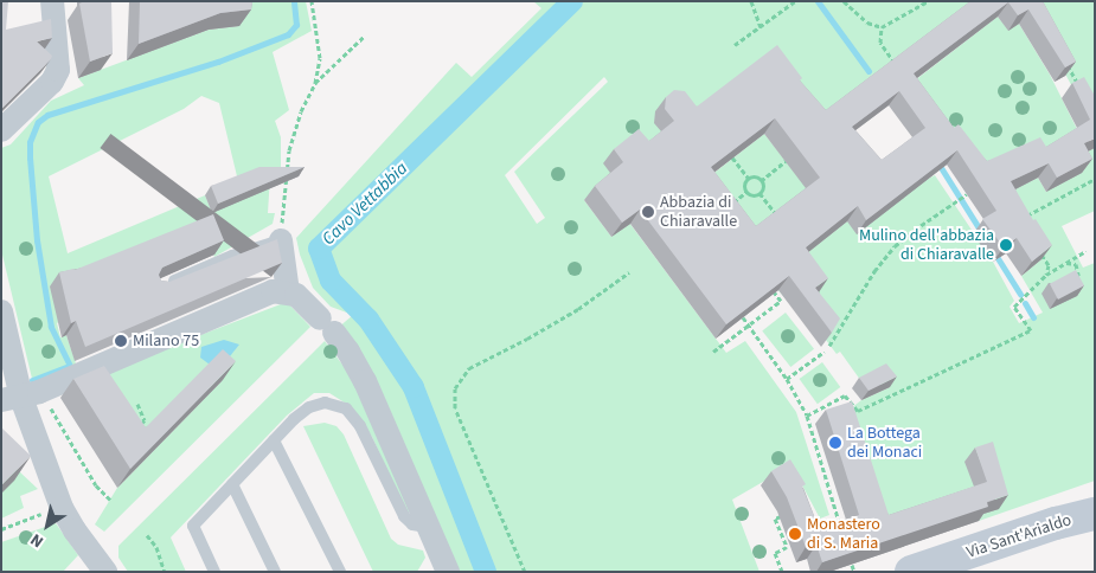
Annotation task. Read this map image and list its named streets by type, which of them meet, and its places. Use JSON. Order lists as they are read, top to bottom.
{
  "streets": {
    "street": ["Via Sant'Arialdo"]
  },
  "water": ["Cavo Vettabbia"],
  "places": [
    "Abbazia di Chiaravalle",
    "Mulino dell'abbazia di Chiaravalle",
    "Milano 75",
    "La Bottega dei Monaci",
    "Monastero di S. Maria"
  ],
  "north": "bottom left"
}
